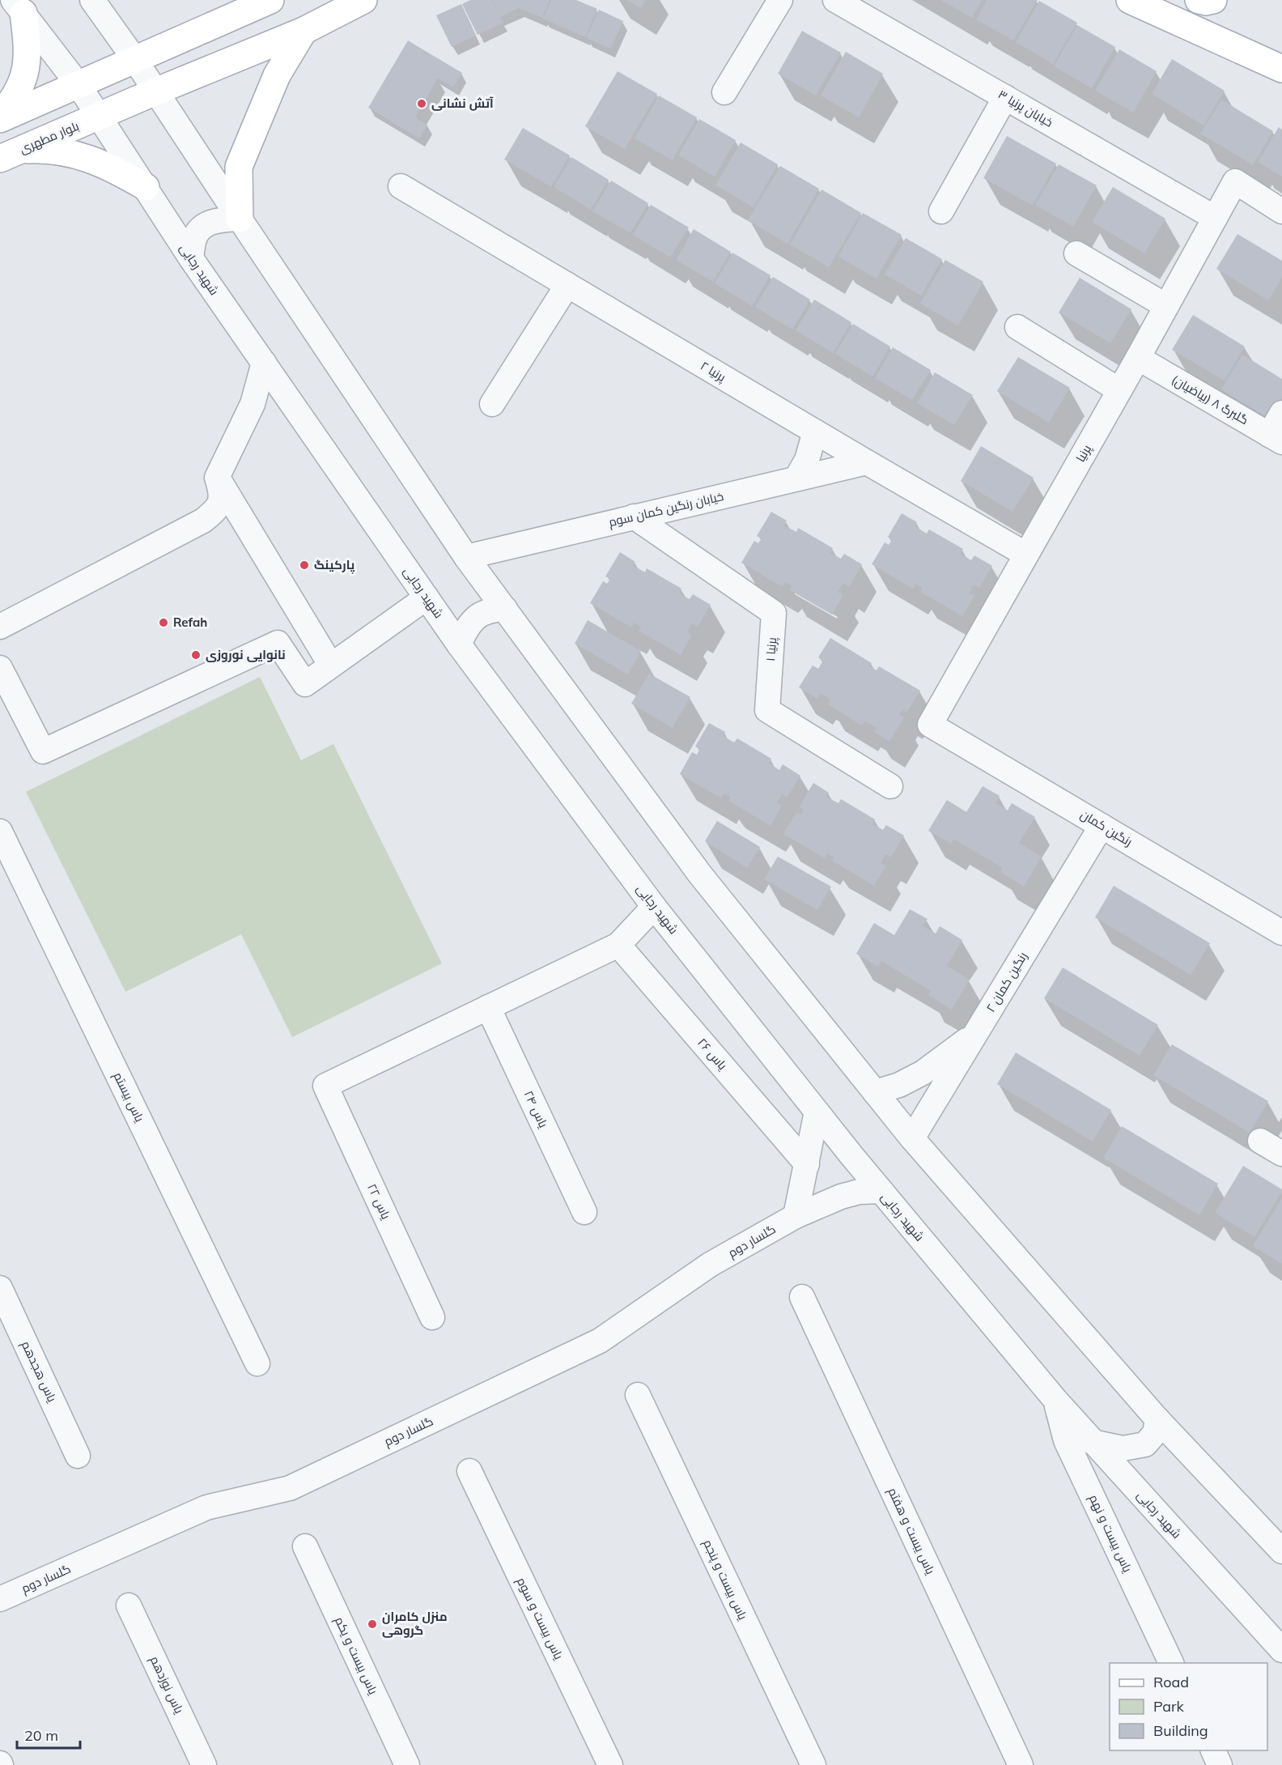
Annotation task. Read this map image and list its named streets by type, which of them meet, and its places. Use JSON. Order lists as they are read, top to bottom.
{
  "streets": {
    "main road": ["بلوار مطهری"],
    "street": [
      "خیابان پرنیا ۳",
      "شهید رجایی",
      "پرنیا ۲",
      "گلبرگ ۸ (بیاضیان)",
      "پرنیا",
      "خیابان رنگین کمان سوم",
      "پرنیا ۱",
      "رنگین کمان",
      "رنگین کمان ۲",
      "یاس ۲۶",
      "یاس بیستم",
      "یاس ۲۴",
      "یاس ۲۲",
      "گلسار دوم",
      "یاس هجدهم",
      "یاس یبست و هفتم",
      "یاس بیست و نهم",
      "یاس بیست و پنجم",
      "یاس بیست و سوم",
      "یاس بیست و یکم",
      "یاس نوزدهم"
    ]
  },
  "crossings": [
    ["خیابان پرنیا ۳", "پرنیا"],
    ["بلوار مطهری", "شهید رجایی"],
    ["شهید رجایی", "گلسار دوم"],
    ["شهید رجایی", "یاس بیست و نهم"],
    ["پرنیا ۲", "پرنیا"],
    ["پرنیا ۲", "خیابان رنگین کمان سوم"],
    ["گلبرگ ۸ (بیاضیان)", "پرنیا"],
    ["پرنیا", "رنگین کمان"],
    ["خیابان رنگین کمان سوم", "پرنیا ۱"],
    ["رنگین کمان", "رنگین کمان ۲"],
    ["یاس ۲۴", "یاس ۲۲"]
  ],
  "places": [
    "آتش نشانی",
    "پارکینگ",
    "Refah",
    "نانوایی نوروزی",
    "منزل کامران گروهی"
  ],
  "legend": ["Road", "Park", "Building"],
  "scale_bar": "20 m"
}
